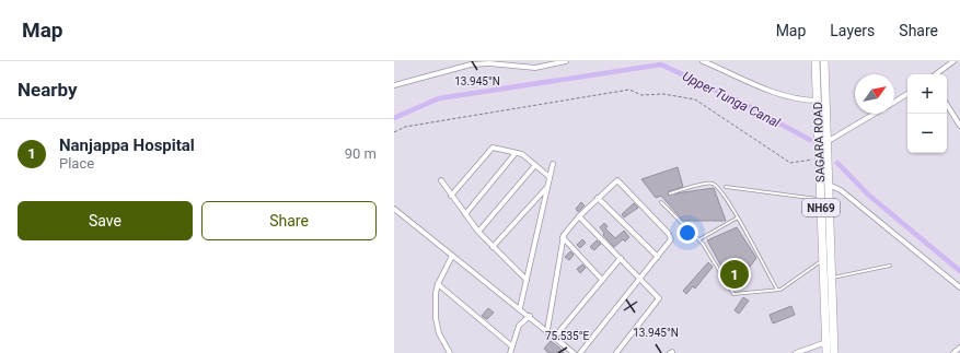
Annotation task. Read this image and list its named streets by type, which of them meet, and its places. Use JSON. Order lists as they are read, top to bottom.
{
  "streets": {
    "highway": ["SAGARA ROAD", "NH69"]
  },
  "water": ["Upper Tunga Canal"],
  "north": "top right",
  "page": {
    "header": "Map",
    "nav": ["Map", "Layers", "Share"],
    "heading": "Nearby",
    "map_buttons": ["+", "−"],
    "list": [
      {
        "mark": "1",
        "name": "Nanjappa Hospital",
        "note": "Place",
        "value": "90 m"
      }
    ],
    "buttons": ["Save", "Share"],
    "pins": "1"
  },
  "coordinates": ["13.945°N", "75.535°E"]
}
